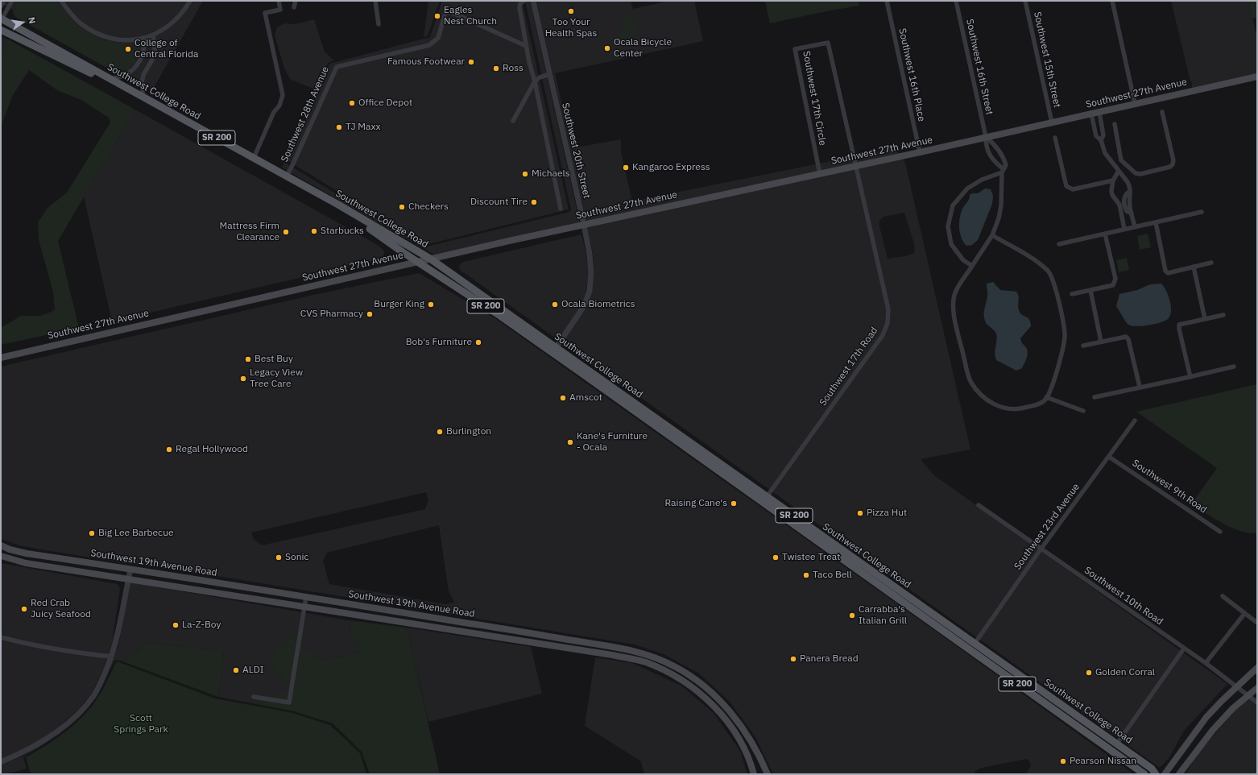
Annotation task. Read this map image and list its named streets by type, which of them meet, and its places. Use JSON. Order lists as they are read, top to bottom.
{
  "streets": {
    "main road": [
      "Southwest College Road",
      "Southwest 27th Avenue",
      "SR 200",
      "Southwest 19th Avenue Road"
    ],
    "street": [
      "Southwest 15th Street",
      "Southwest 16th Street",
      "Southwest 16th Place",
      "Southwest 17th Circle",
      "Southwest 28th Avenue",
      "Southwest 20th Street",
      "Southwest 17th Road",
      "Southwest 9th Road",
      "Southwest 23rd Avenue",
      "Southwest 10th Road"
    ]
  },
  "crossings": [
    ["Southwest 15th Street", "Southwest 27th Avenue"],
    ["Southwest 16th Street", "Southwest 27th Avenue"],
    ["Southwest 16th Place", "Southwest 27th Avenue"],
    ["Southwest College Road", "Southwest 27th Avenue"],
    ["Southwest College Road", "Southwest 28th Avenue"],
    ["Southwest College Road", "Southwest 20th Street"],
    ["Southwest College Road", "Southwest 17th Road"],
    ["Southwest College Road", "Southwest 23rd Avenue"],
    ["Southwest 27th Avenue", "Southwest 17th Circle"],
    ["Southwest 27th Avenue", "Southwest 20th Street"],
    ["Southwest 27th Avenue", "Southwest 17th Road"],
    ["Southwest 17th Circle", "Southwest 17th Road"],
    ["Southwest 9th Road", "Southwest 23rd Avenue"],
    ["Southwest 23rd Avenue", "Southwest 10th Road"]
  ],
  "parks": ["Scott Springs Park"],
  "places": [
    "Too Your Health Spas",
    "Eagles Nest Church",
    "Ocala Bicycle Center",
    "College of Central Florida",
    "Famous Footwear",
    "Ross",
    "Office Depot",
    "TJ Maxx",
    "Kangaroo Express",
    "Michaels",
    "Discount Tire",
    "Checkers",
    "Starbucks",
    "Mattress Firm Clearance",
    "Burger King",
    "Ocala Biometrics",
    "CVS Pharmacy",
    "Bob's Furniture",
    "Best Buy",
    "Legacy View Tree Care",
    "Amscot",
    "Burlington",
    "Kane's Furniture - Ocala",
    "Regal Hollywood",
    "Raising Cane's",
    "Pizza Hut",
    "Big Lee Barbecue",
    "Sonic",
    "Twistee Treat",
    "Taco Bell",
    "Red Crab Juicy Seafood",
    "Carrabba's Italian Grill",
    "La-Z-Boy",
    "Panera Bread",
    "ALDI",
    "Golden Corral",
    "Pearson Nissan"
  ],
  "north": "right"
}
